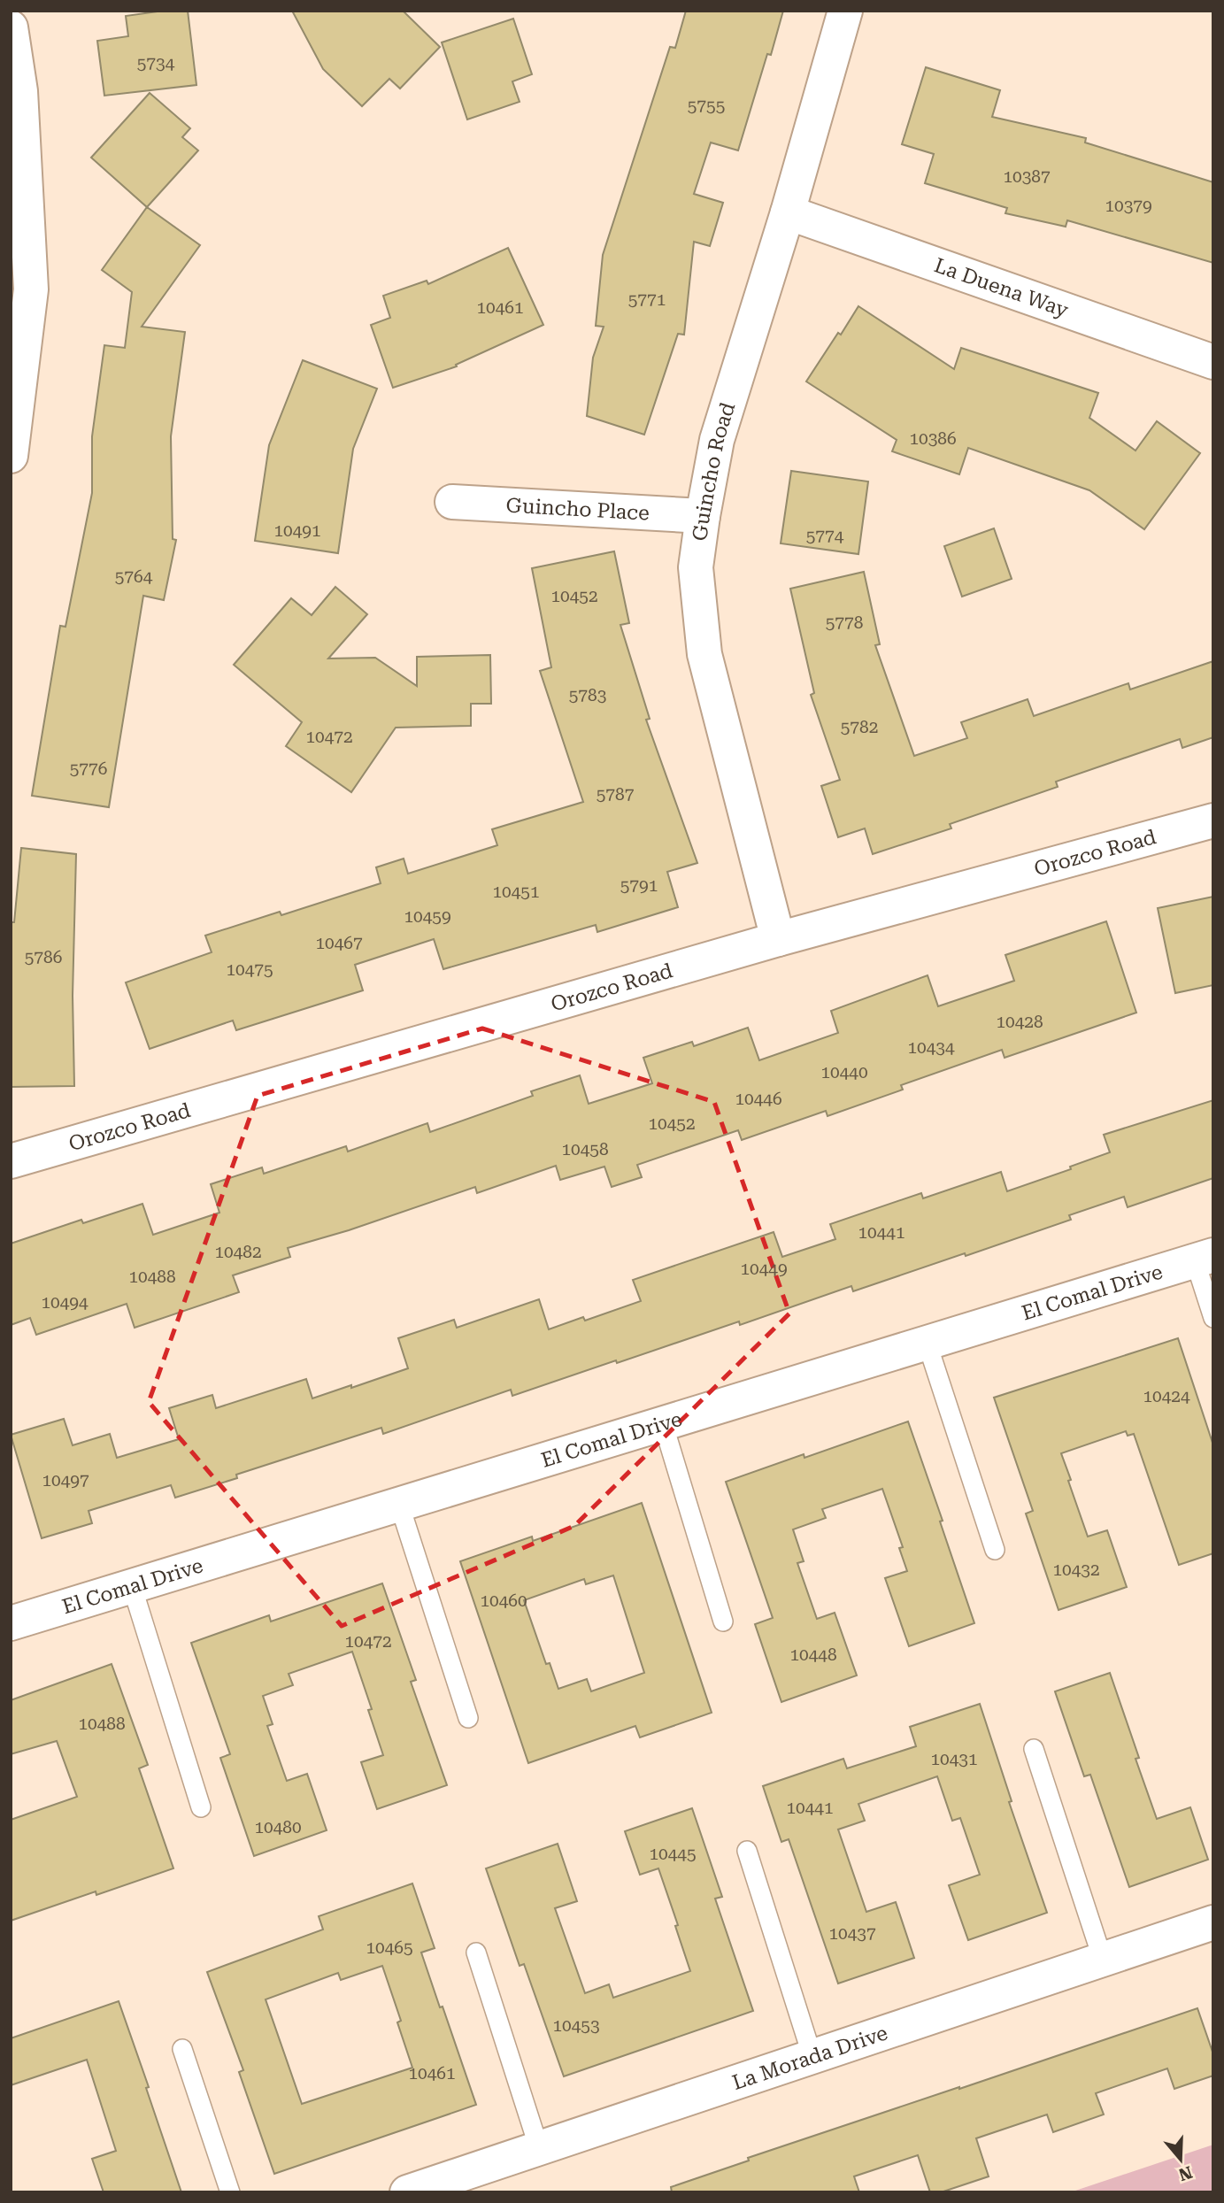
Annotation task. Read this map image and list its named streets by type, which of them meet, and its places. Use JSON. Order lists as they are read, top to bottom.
{
  "streets": {
    "street": [
      "La Duena Way",
      "Guincho Road",
      "Guincho Place",
      "Orozco Road",
      "El Comal Drive",
      "La Morada Drive"
    ]
  },
  "crossings": [
    ["La Duena Way", "Guincho Road"],
    ["Guincho Road", "Guincho Place"],
    ["Guincho Road", "Orozco Road"]
  ],
  "house_numbers": [
    "5734",
    "5755",
    "10387",
    "10379",
    "5771",
    "10461",
    "10386",
    "10491",
    "5774",
    "5764",
    "10452",
    "5778",
    "5783",
    "5782",
    "10472",
    "5776",
    "5787",
    "5791",
    "10451",
    "10459",
    "10467",
    "5786",
    "10475",
    "10428",
    "10434",
    "10440",
    "10446",
    "10452",
    "10458",
    "10441",
    "10482",
    "10449",
    "10488",
    "10494",
    "10424",
    "10497",
    "10432",
    "10460",
    "10472",
    "10448",
    "10488",
    "10431",
    "10441",
    "10480",
    "10445",
    "10437",
    "10465",
    "10453",
    "10461"
  ],
  "north": "bottom"
}
